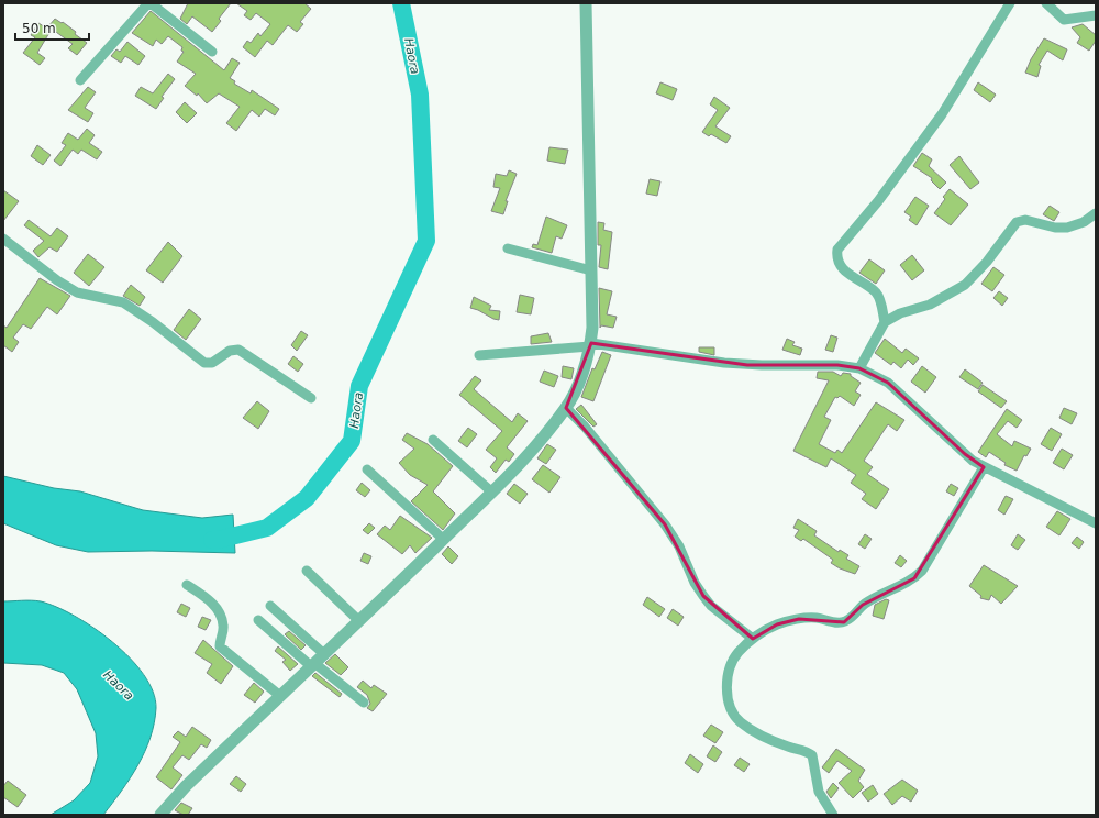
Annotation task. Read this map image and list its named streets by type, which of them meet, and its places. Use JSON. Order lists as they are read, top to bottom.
{
  "water": ["Haora"],
  "scale_bar": "50 m"
}
